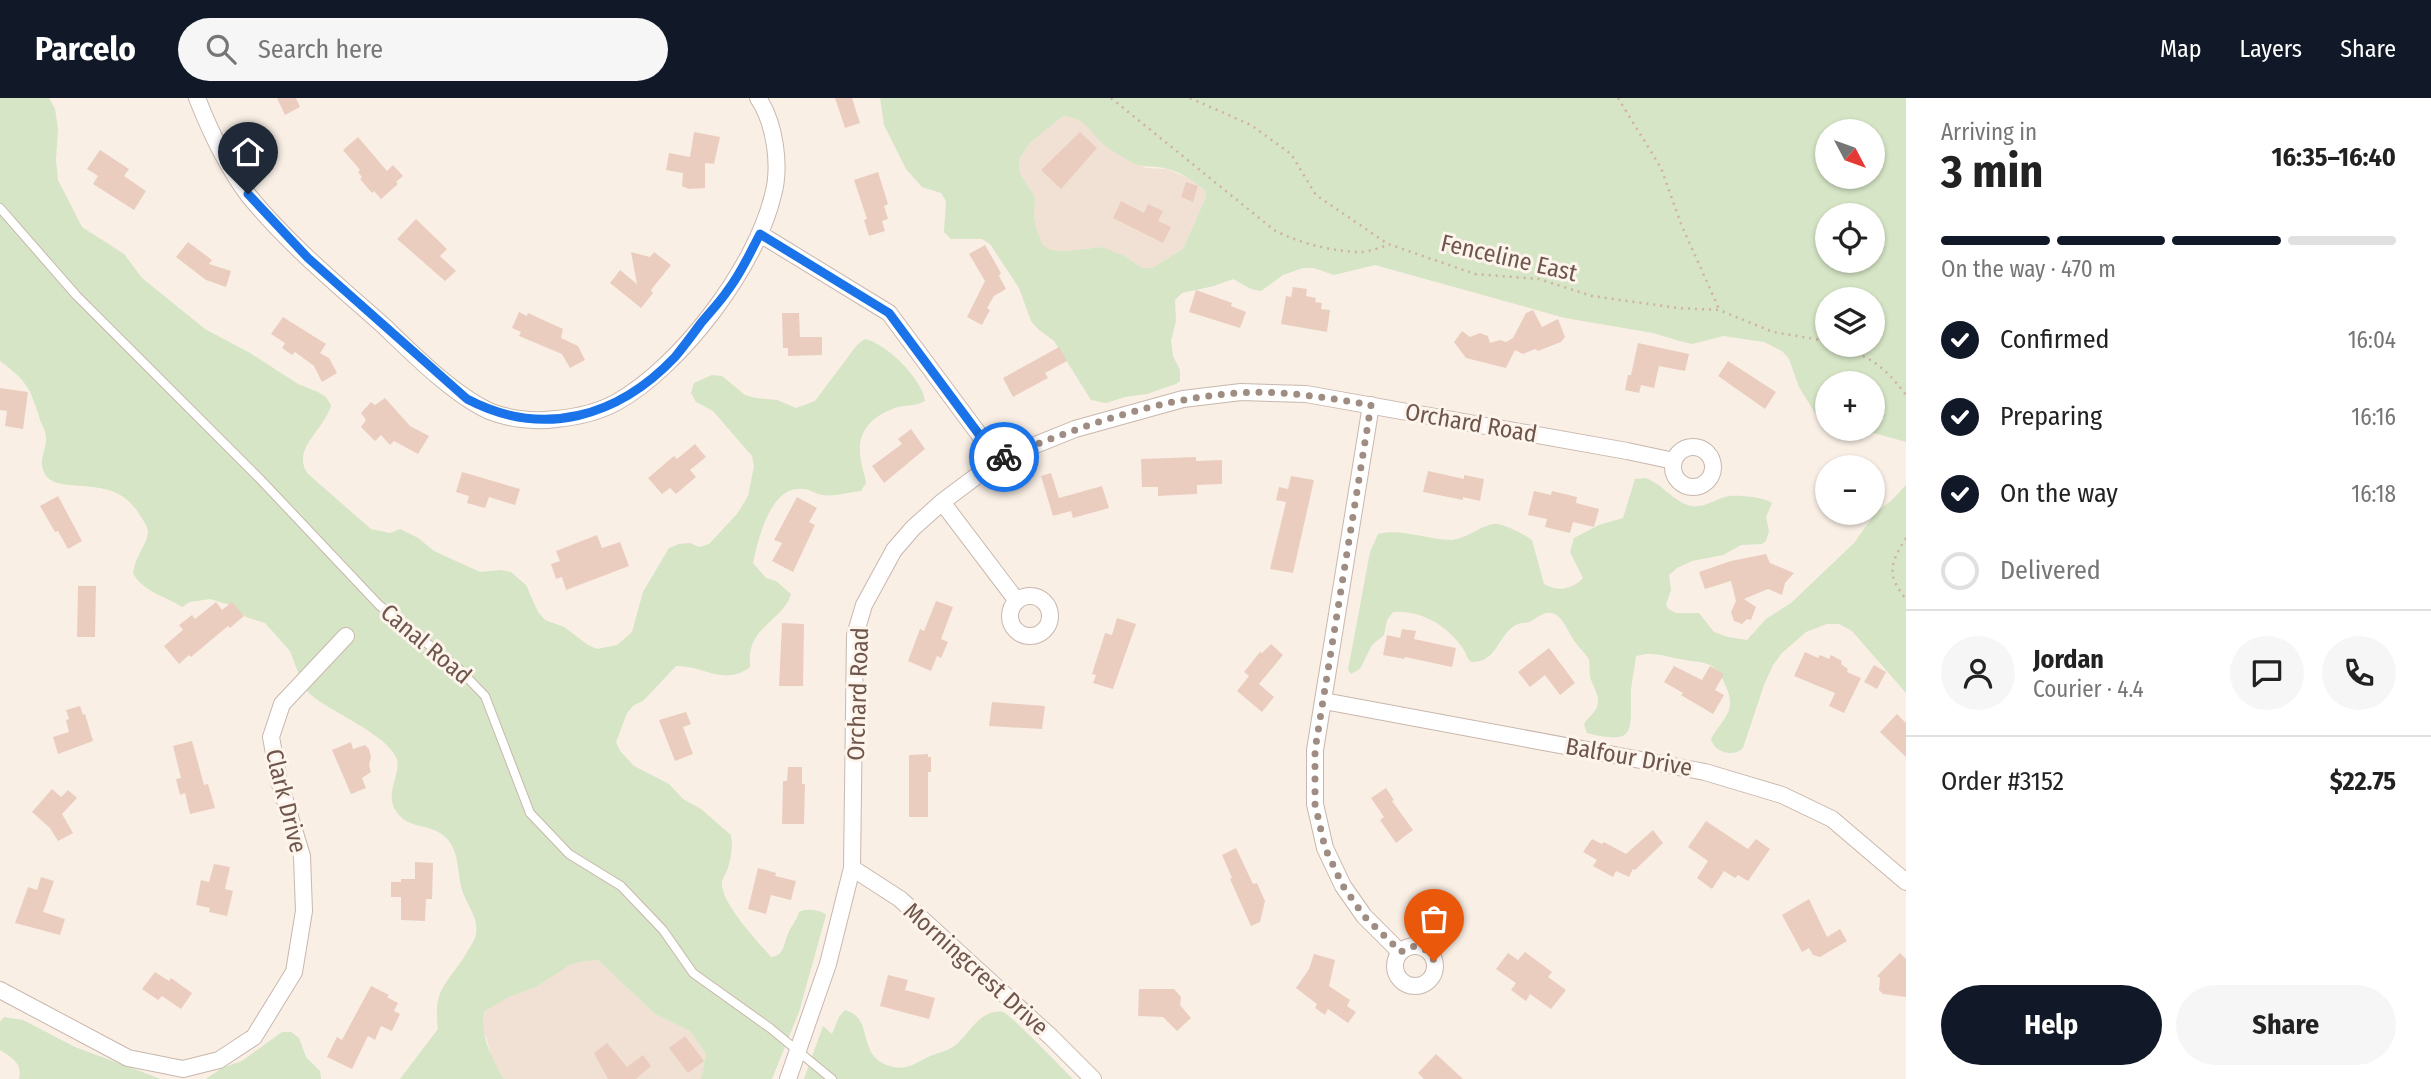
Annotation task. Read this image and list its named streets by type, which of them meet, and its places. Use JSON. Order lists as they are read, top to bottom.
{
  "streets": {
    "street": [
      "Orchard Road",
      "Balfour Drive",
      "Clark Drive",
      "Morningcrest Drive"
    ],
    "lane": ["Canal Road"],
    "path": ["Fenceline East"]
  },
  "crossings": [
    ["Orchard Road", "Canal Road"],
    ["Orchard Road", "Morningcrest Drive"]
  ],
  "north": "bottom right",
  "page": {
    "header": "Parcelo",
    "search": "Search here",
    "nav": ["Map", "Layers", "Share"],
    "heading": ["3 min", "Arriving in", "16:35–16:40"],
    "panel": [
      "Jordan",
      "Courier · 4.4",
      "Order #3152",
      "$22.75"
    ],
    "map_buttons": ["+", "−"],
    "bar": "On the way · 470 m",
    "list": [
      ["Confirmed", "16:04"],
      ["Preparing", "16:16"],
      ["On the way", "16:18"],
      "Delivered"
    ],
    "buttons": ["Help", "Share"]
  }
}
